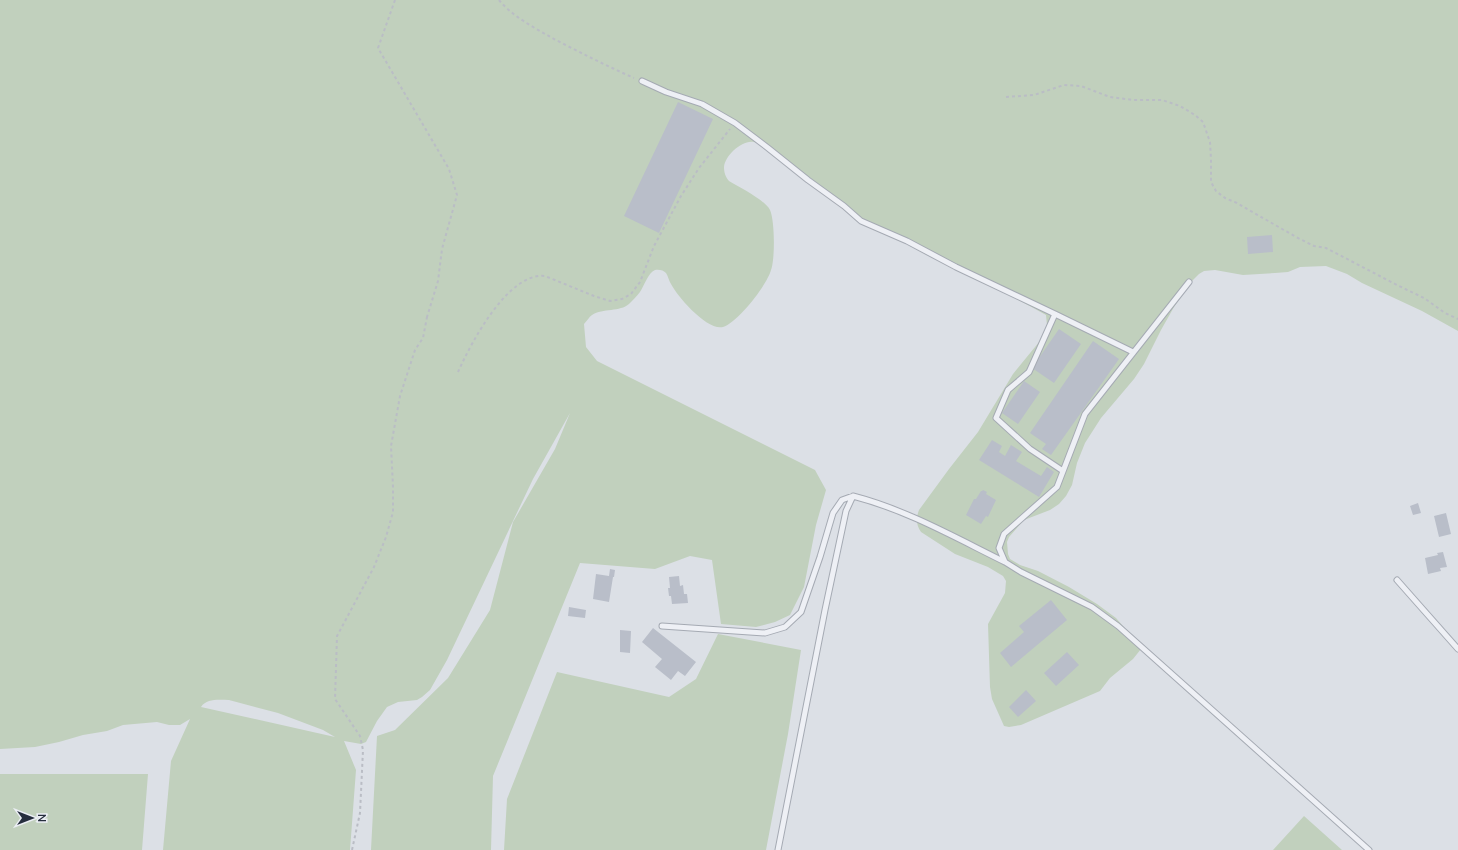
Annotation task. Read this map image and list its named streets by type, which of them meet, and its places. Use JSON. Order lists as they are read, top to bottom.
{
  "north": "right"
}
